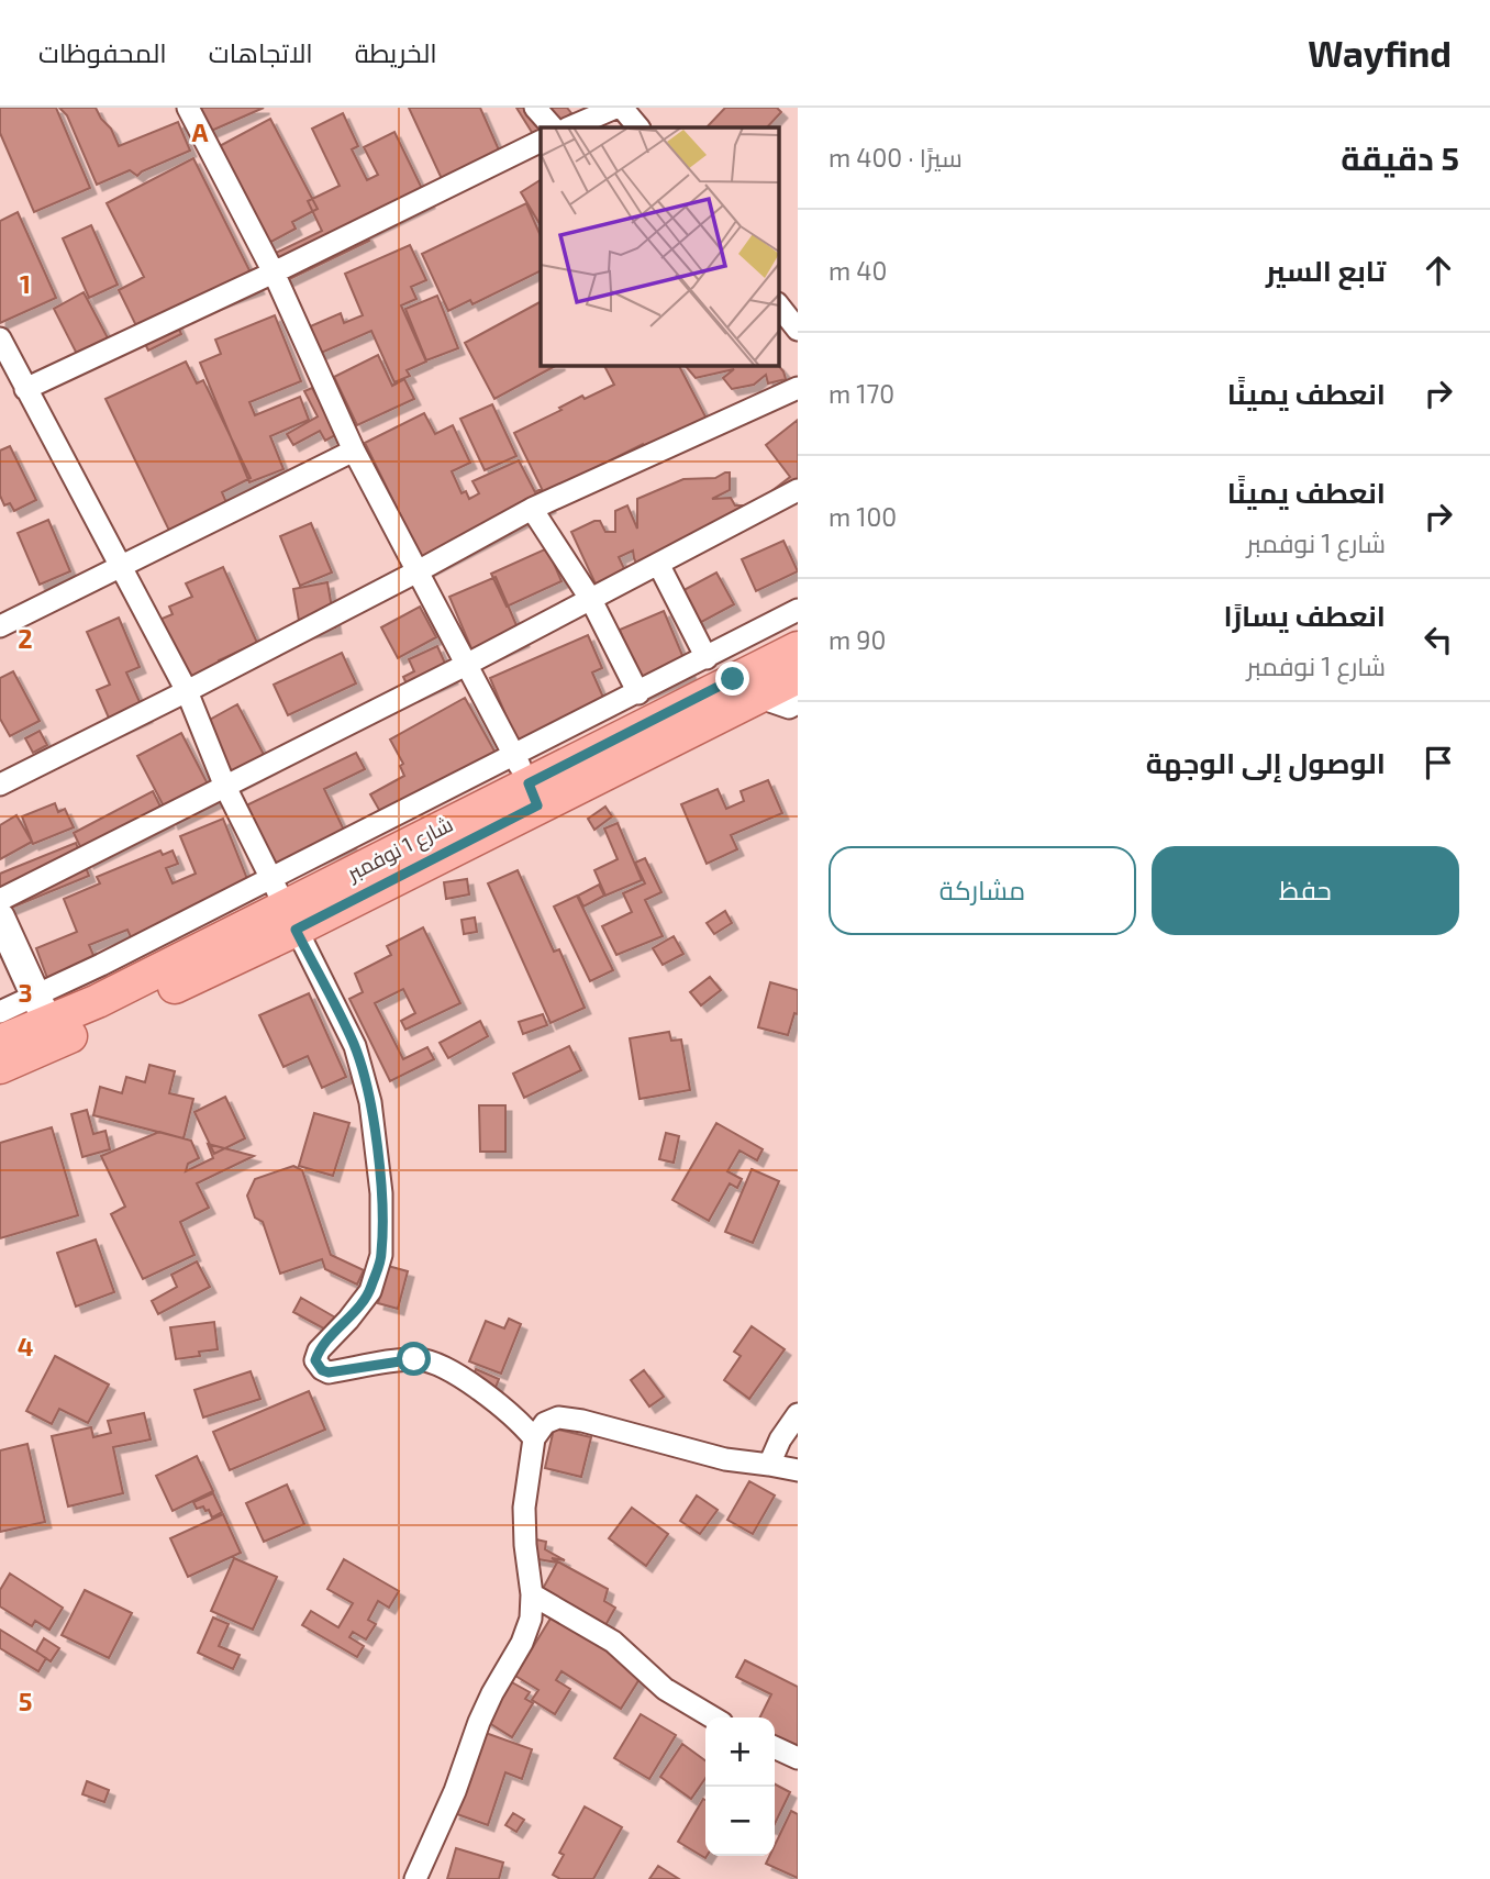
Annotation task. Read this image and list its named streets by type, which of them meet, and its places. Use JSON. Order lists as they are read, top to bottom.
{
  "streets": {
    "main road": ["شارع 1 نوفمبر"]
  },
  "page": {
    "header": "Wayfind",
    "nav": ["الخريطة", "الاتجاهات", "المحفوظات"],
    "heading": ["5 دقيقة", "سيرًا · 400 m"],
    "list": [
      ["تابع السير", "40 m"],
      ["انعطف يمينًا", "170 m"],
      ["انعطف يمينًا", "شارع 1 نوفمبر", "100 m"],
      ["انعطف يسارًا", "شارع 1 نوفمبر", "90 m"],
      "الوصول إلى الوجهة"
    ],
    "buttons": ["حفظ", "مشاركة"],
    "map_buttons": ["+", "−"]
  },
  "grid": {
    "columns": ["A"],
    "rows": [
      "1",
      "2",
      "3",
      "4",
      "5"
    ]
  }
}
